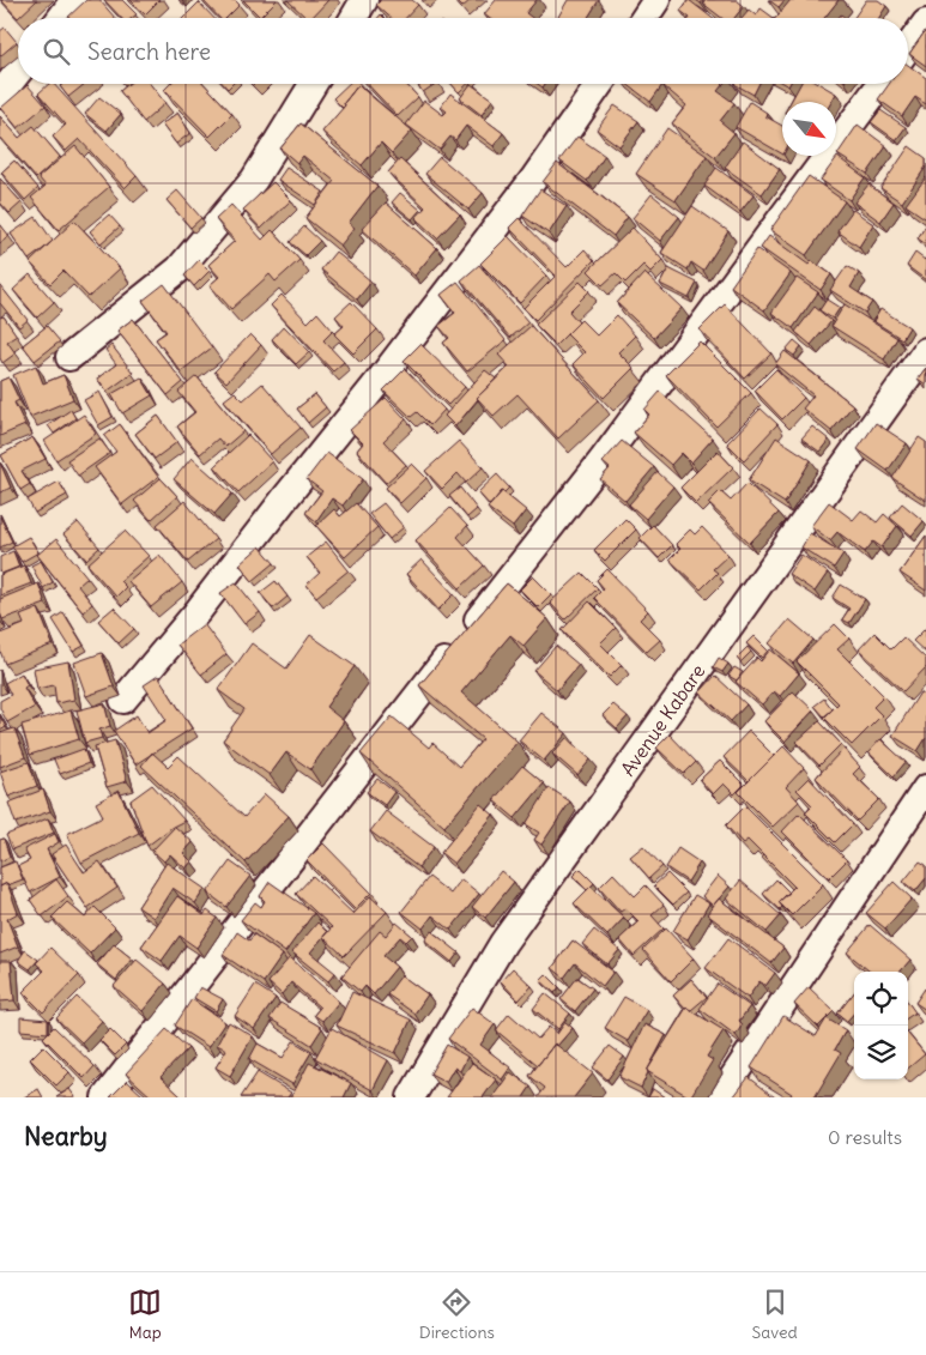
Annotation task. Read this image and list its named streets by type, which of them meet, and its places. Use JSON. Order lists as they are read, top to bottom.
{
  "streets": {
    "street": ["Avenue Kabare"]
  },
  "north": "bottom right",
  "page": {
    "search": "Search here",
    "heading": ["Nearby", "0 results"],
    "nav": ["Map", "Directions", "Saved"]
  }
}
